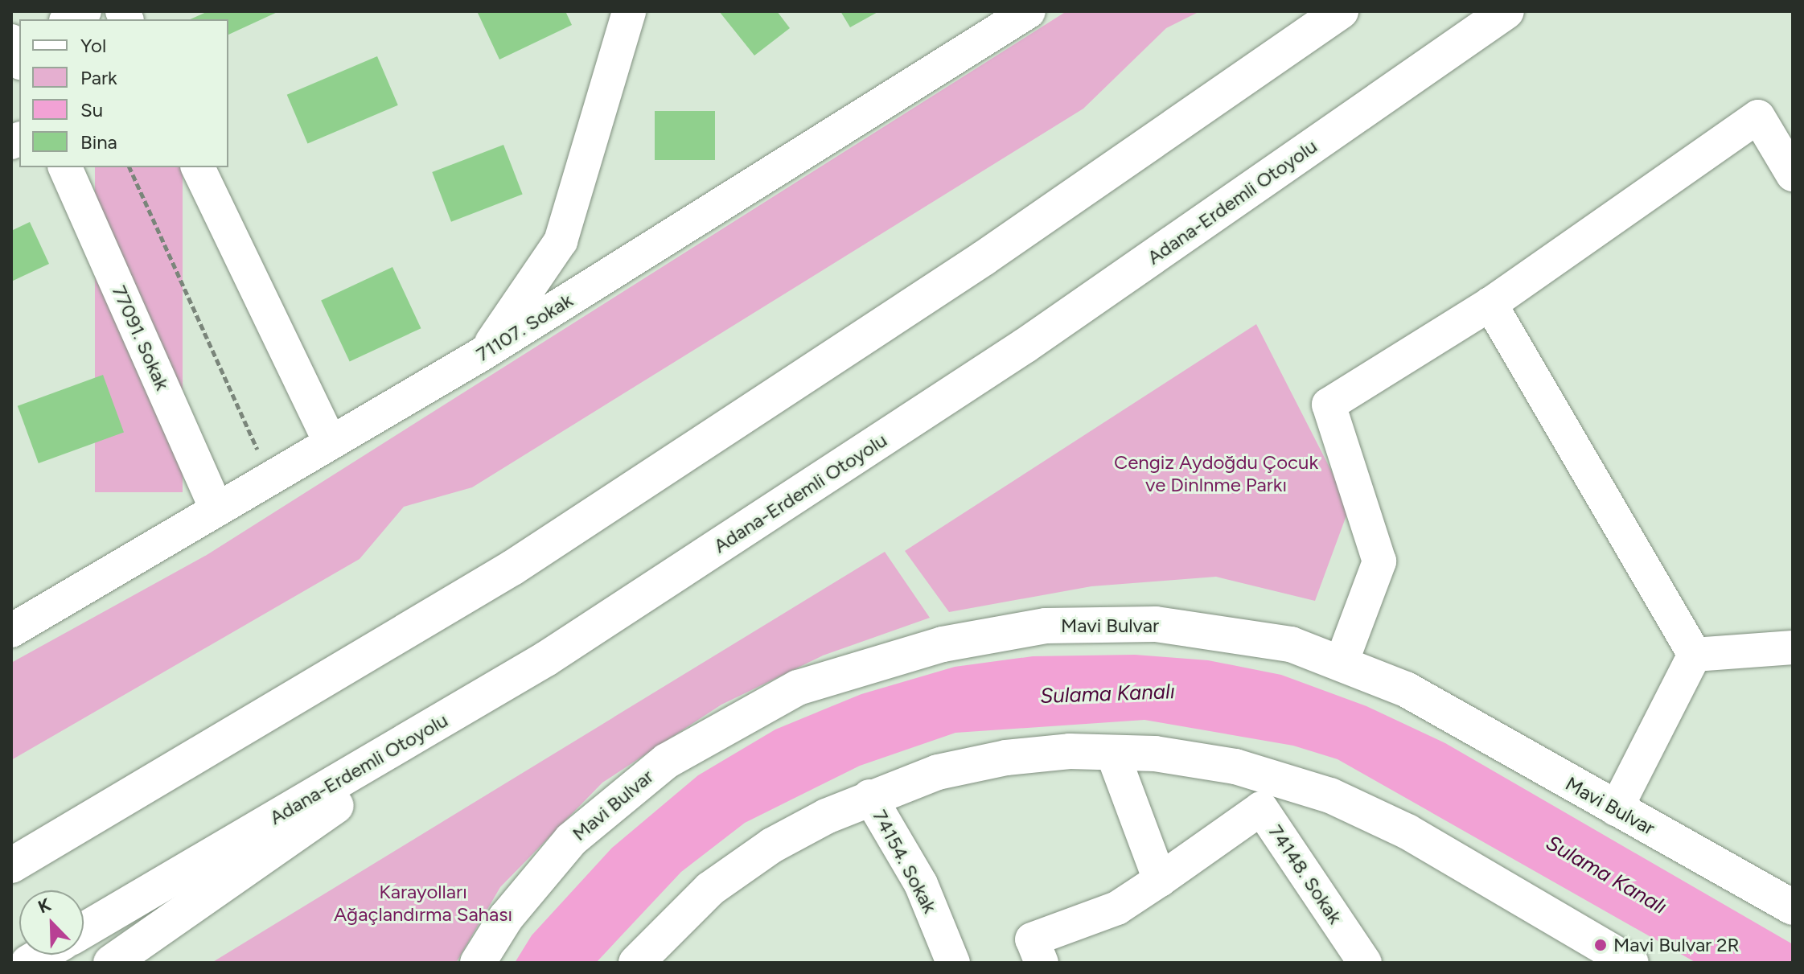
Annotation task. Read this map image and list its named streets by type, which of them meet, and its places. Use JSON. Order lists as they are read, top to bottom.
{
  "streets": {
    "main road": ["Adana-Erdemli Otoyolu", "Mavi Bulvar"],
    "street": [
      "71107. Sokak",
      "77091. Sokak",
      "74154. Sokak",
      "74148. Sokak"
    ]
  },
  "crossings": [
    ["71107. Sokak", "77091. Sokak"]
  ],
  "water": ["Sulama Kanalı"],
  "parks": ["Cengiz Aydoğdu Çocuk ve Dinlnme Parkı", "Karayolları Ağaçlandırma Sahası"],
  "places": ["Mavi Bulvar 2R"],
  "legend": [
    "Yol",
    "Park",
    "Su",
    "Bina"
  ],
  "north": "top left"
}
